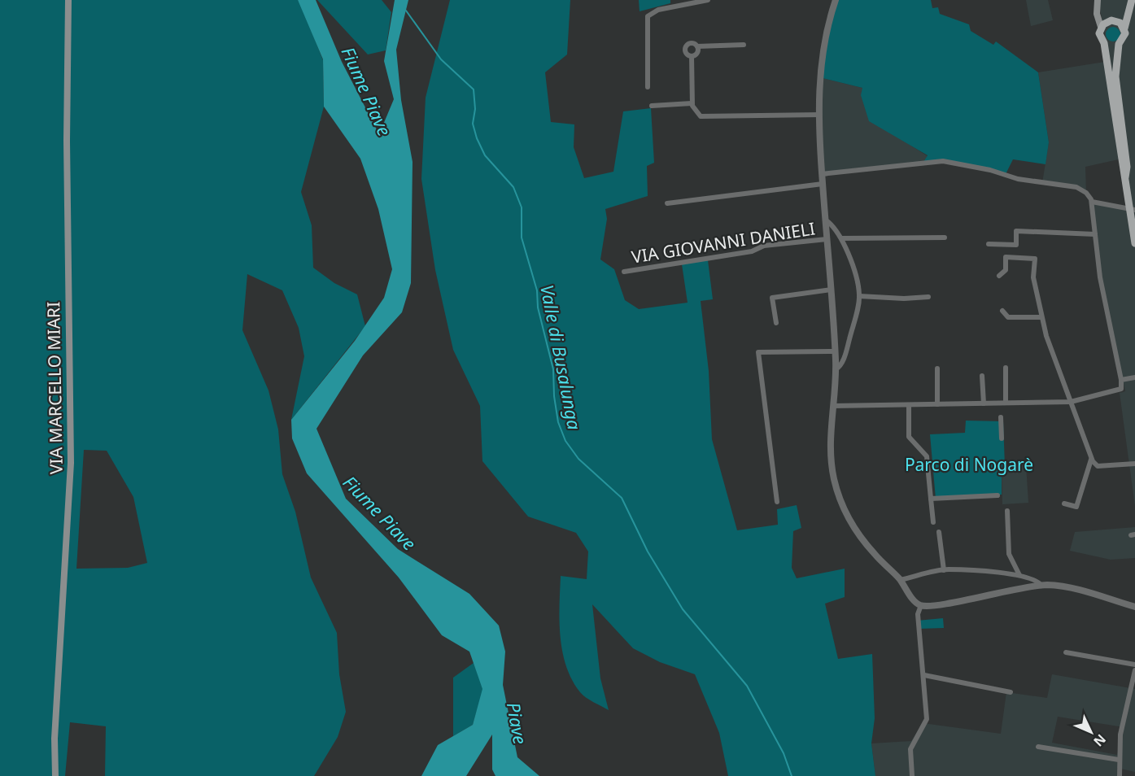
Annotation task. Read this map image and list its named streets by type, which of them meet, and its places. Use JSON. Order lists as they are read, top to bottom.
{
  "streets": {
    "main road": ["VIA MARCELLO MIARI"],
    "street": ["VIA GIOVANNI DANIELI"]
  },
  "water": ["Fiume Piave", "Valle di Busalunga", "Piave"],
  "parks": ["Parco di Nogarè"],
  "north": "bottom right"
}
